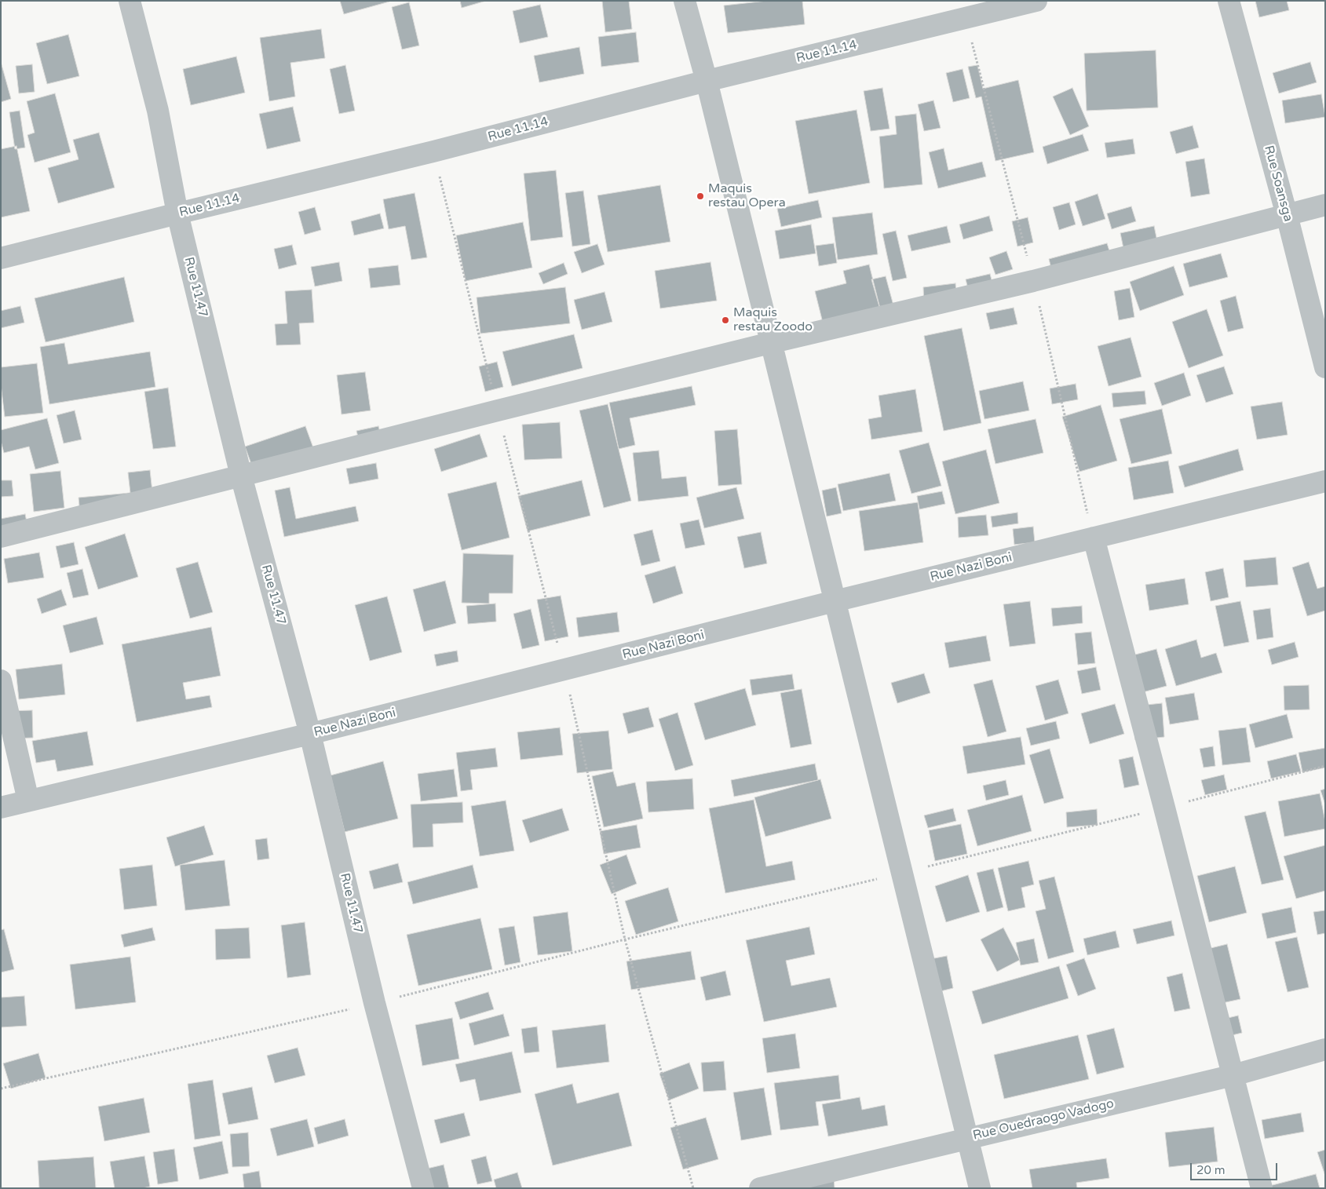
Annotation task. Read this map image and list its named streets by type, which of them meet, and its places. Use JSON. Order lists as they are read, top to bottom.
{
  "streets": {
    "street": [
      "Rue 11.14",
      "Rue Soansga",
      "Rue 11.47",
      "Rue Nazi Boni",
      "Rue Ouedraogo Vadogo"
    ]
  },
  "crossings": [
    ["Rue 11.14", "Rue 11.47"],
    ["Rue 11.47", "Rue Nazi Boni"]
  ],
  "places": ["Maquis restau Opera", "Maquis restau Zoodo"],
  "scale_bar": "20 m"
}
